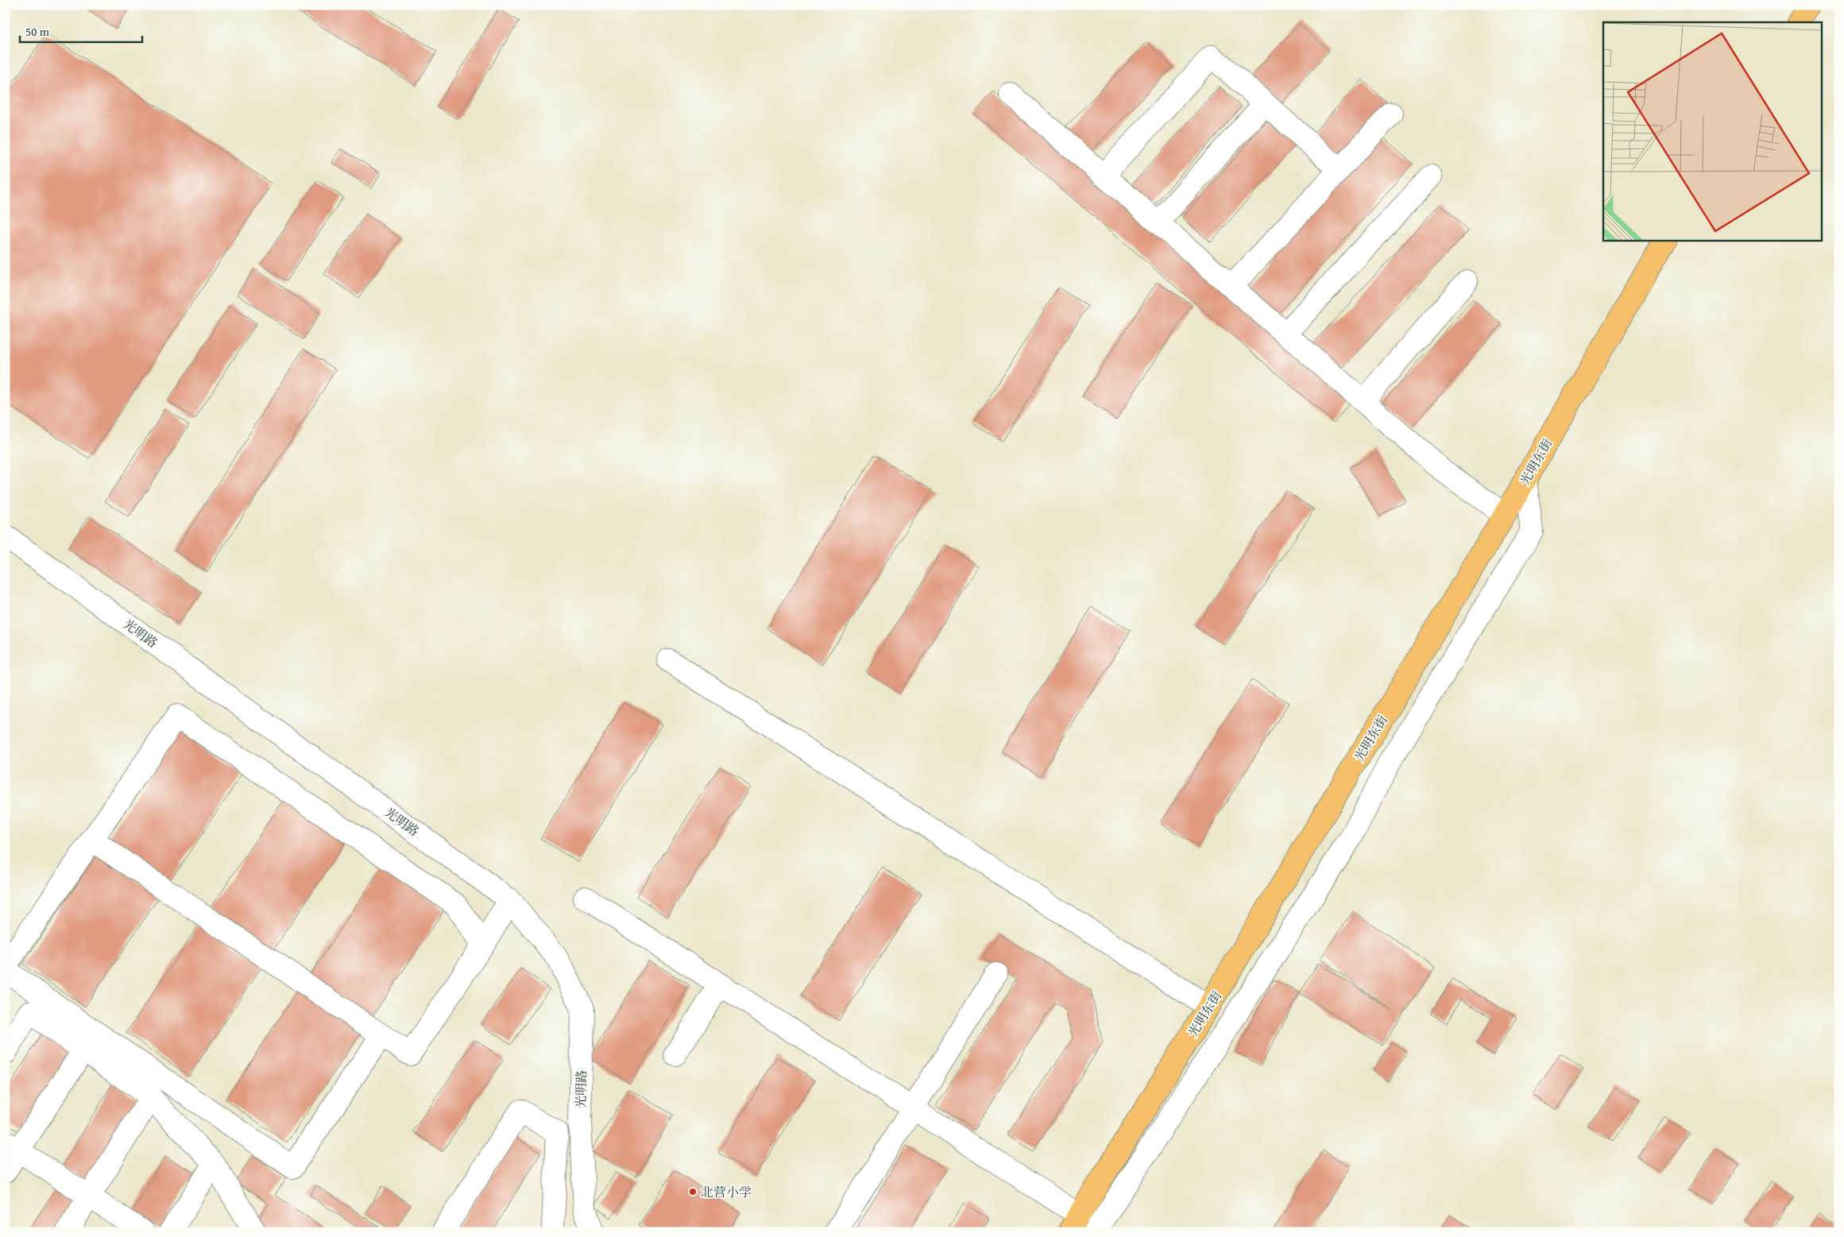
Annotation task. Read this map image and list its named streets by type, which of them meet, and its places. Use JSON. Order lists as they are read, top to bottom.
{
  "streets": {
    "main road": ["光明东街"],
    "street": ["光明路"]
  },
  "places": ["北营小学"],
  "scale_bar": "50 m"
}
